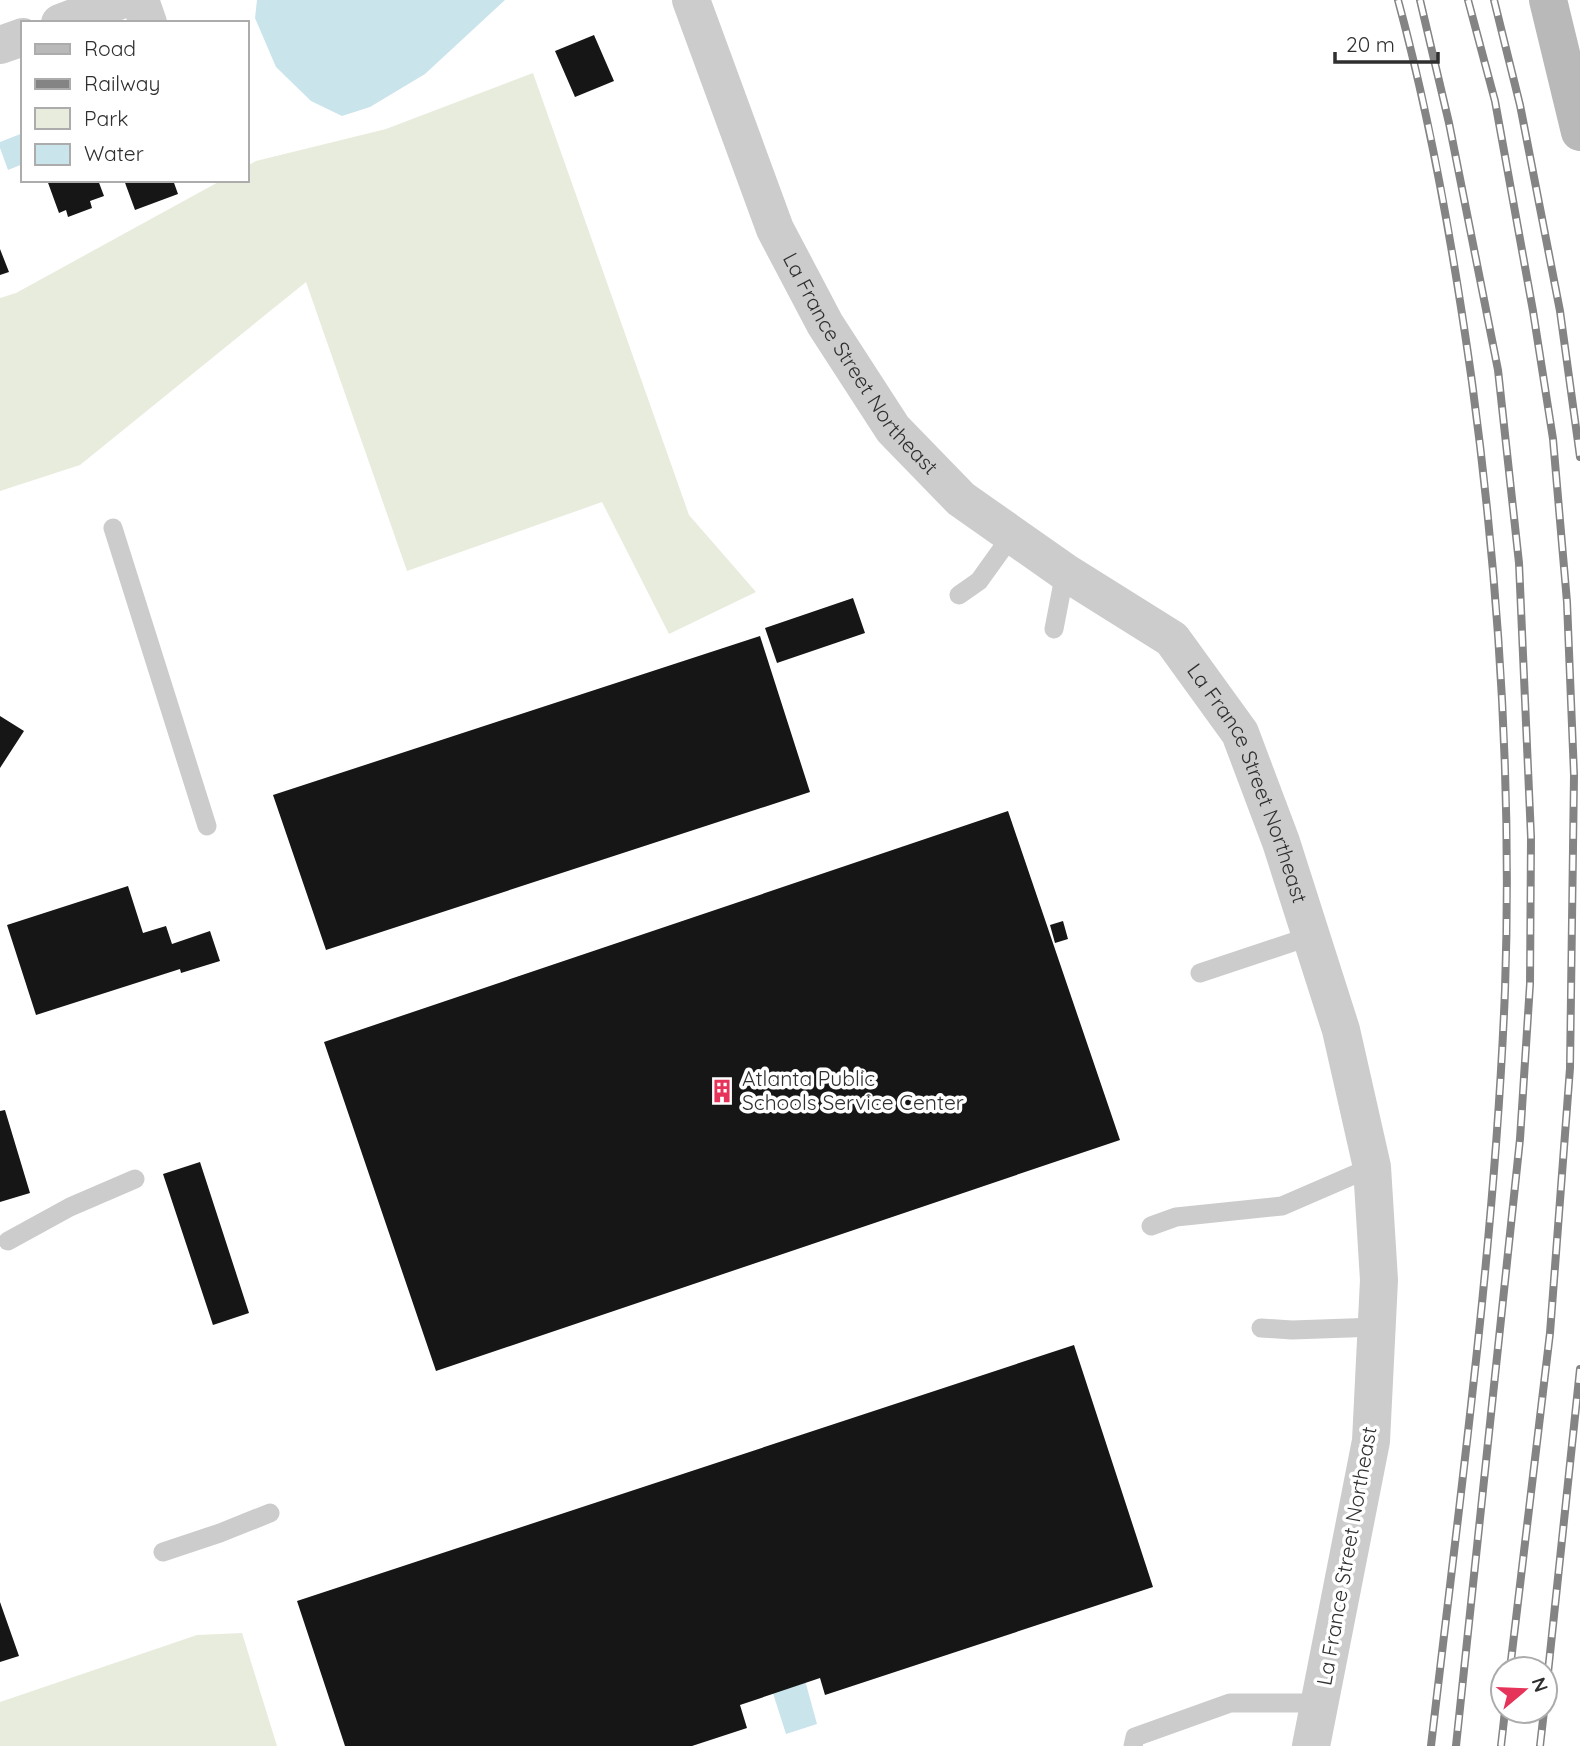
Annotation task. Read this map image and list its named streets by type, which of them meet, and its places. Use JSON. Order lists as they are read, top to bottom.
{
  "streets": {
    "street": ["La France Street Northeast"]
  },
  "places": {
    "building": ["Atlanta Public Schools Service Center"]
  },
  "legend": [
    "Road",
    "Railway",
    "Park",
    "Water"
  ],
  "scale_bar": "20 m",
  "north": "right"
}
